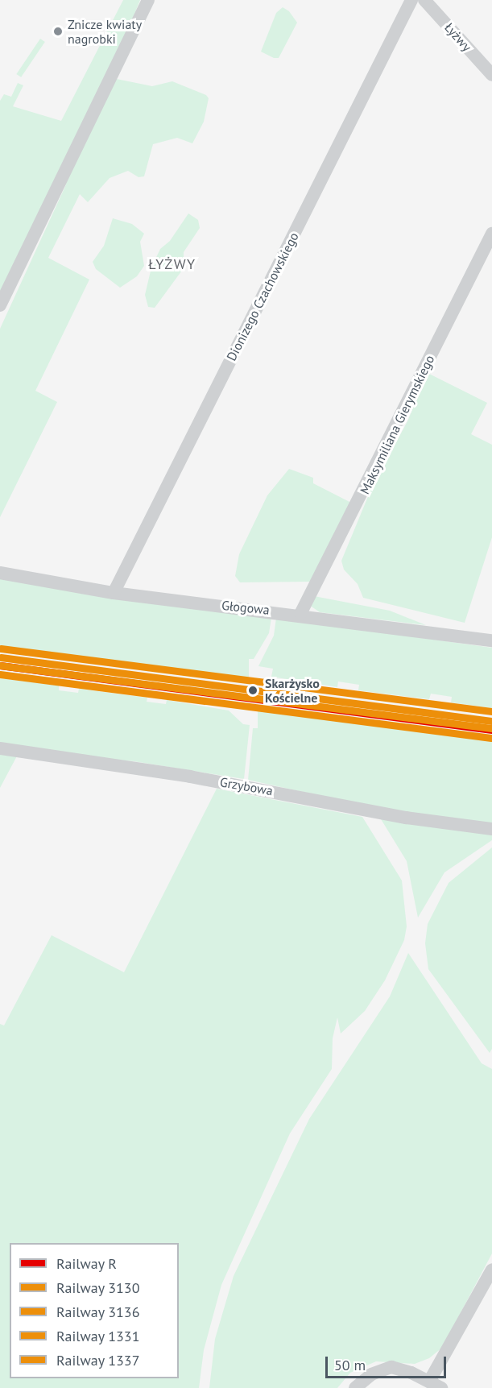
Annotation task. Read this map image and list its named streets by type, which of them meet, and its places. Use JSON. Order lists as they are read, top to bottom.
{
  "streets": {
    "street": [
      "Łyżwy",
      "Dionizego Czachowskiego",
      "Maksymiliana Gierymskiego",
      "Głogowa",
      "Grzybowa"
    ]
  },
  "crossings": [
    ["Dionizego Czachowskiego", "Głogowa"],
    ["Maksymiliana Gierymskiego", "Głogowa"]
  ],
  "districts": ["ŁYŻWY"],
  "places": ["Znicze kwiaty nagrobki", "Skarżysko Kościelne"],
  "lines": [
    "rail line 1337",
    "rail line 3136",
    "rail line R",
    "rail line 1331",
    "rail line 3130"
  ],
  "legend": [
    "Railway R",
    "Railway 3130",
    "Railway 3136",
    "Railway 1331",
    "Railway 1337"
  ],
  "scale_bar": "50 m"
}
